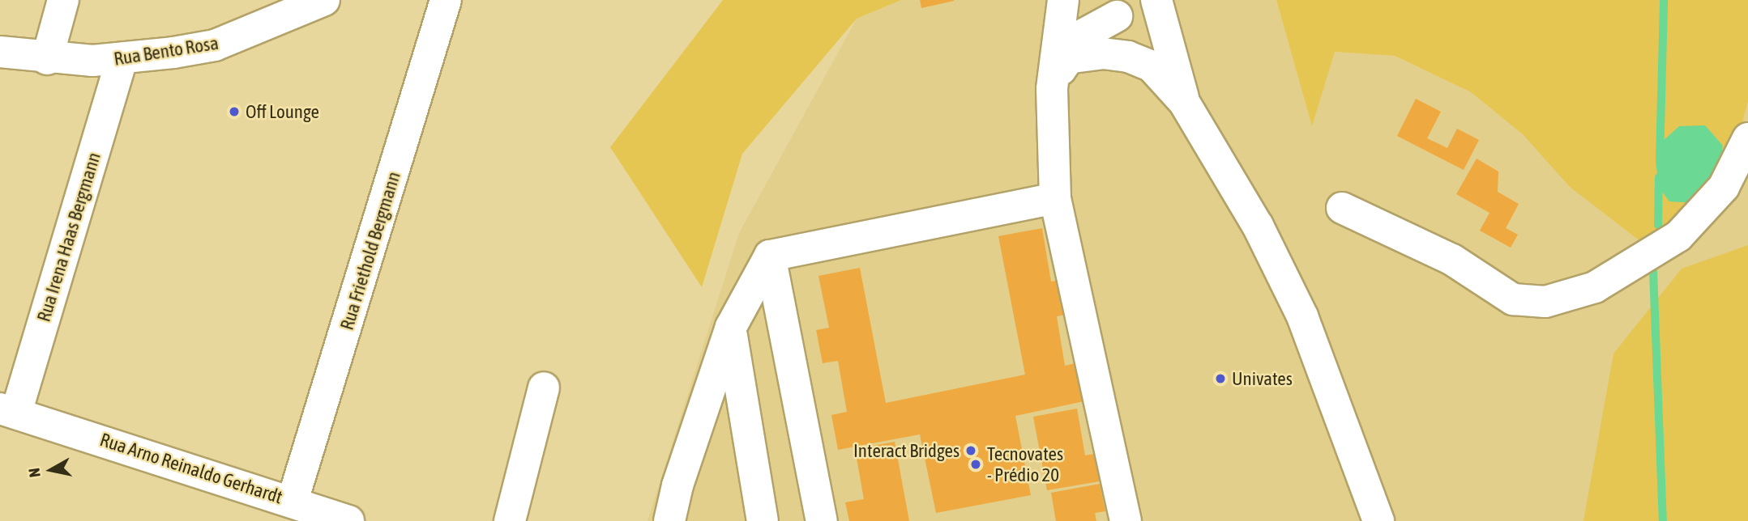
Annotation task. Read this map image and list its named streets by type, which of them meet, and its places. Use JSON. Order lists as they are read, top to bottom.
{
  "streets": {
    "street": [
      "Rua Bento Rosa",
      "Rua Irena Haas Bergmann",
      "Rua Friethold Bergmann",
      "Rua Arno Reinaldo Gerhardt"
    ]
  },
  "crossings": [
    ["Rua Bento Rosa", "Rua Irena Haas Bergmann"],
    ["Rua Irena Haas Bergmann", "Rua Arno Reinaldo Gerhardt"],
    ["Rua Friethold Bergmann", "Rua Arno Reinaldo Gerhardt"]
  ],
  "places": [
    "Off Lounge",
    "Univates",
    "Interact Bridges",
    "Tecnovates - Prédio 20"
  ],
  "north": "left"
}
